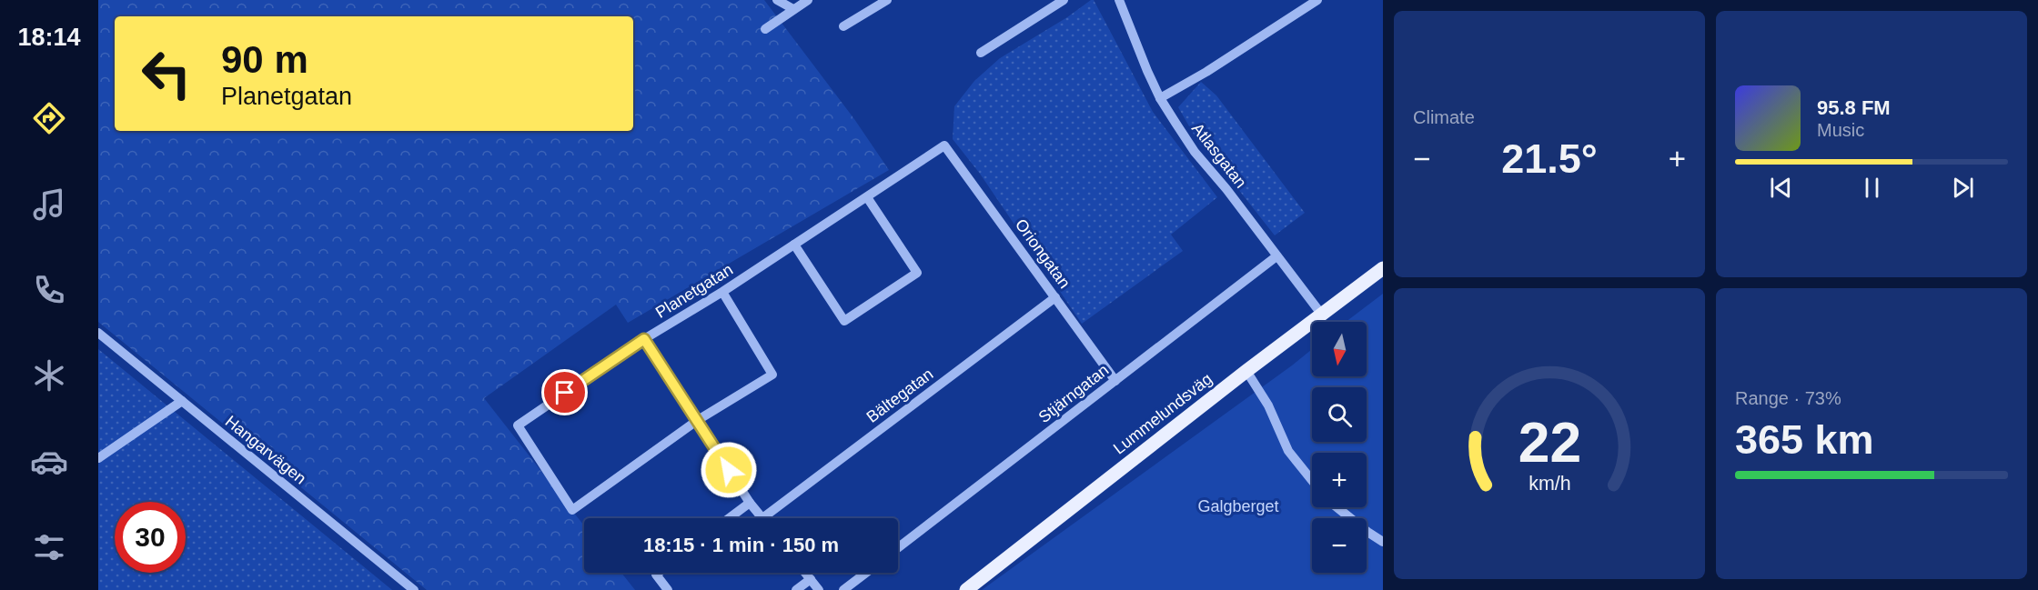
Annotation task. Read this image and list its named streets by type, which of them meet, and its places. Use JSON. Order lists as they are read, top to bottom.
{
  "streets": {
    "main road": ["Lummelundsväg"],
    "street": [
      "Atlasgatan",
      "Oriongatan",
      "Planetgatan",
      "Stjärngatan",
      "Bältegatan",
      "Hangarvägen"
    ]
  },
  "crossings": [
    ["Atlasgatan", "Stjärngatan"],
    ["Atlasgatan", "Lummelundsväg"],
    ["Oriongatan", "Planetgatan"],
    ["Oriongatan", "Stjärngatan"],
    ["Oriongatan", "Bältegatan"]
  ],
  "parks": ["Galgberget"],
  "north": "bottom",
  "page": {
    "tabs": "18:14",
    "tile": [
      "Climate",
      ["Range · 73%", "365 km"]
    ],
    "turn": ["90 m", "Planetgatan"],
    "song": ["95.8 FM", "Music"],
    "heat": ["−", "21.5°", "+"],
    "map_buttons": ["+", "−"],
    "limit": "30",
    "trip": "18:15 · 1 min · 150 m",
    "gauge": ["22", "km/h"]
  }
}
